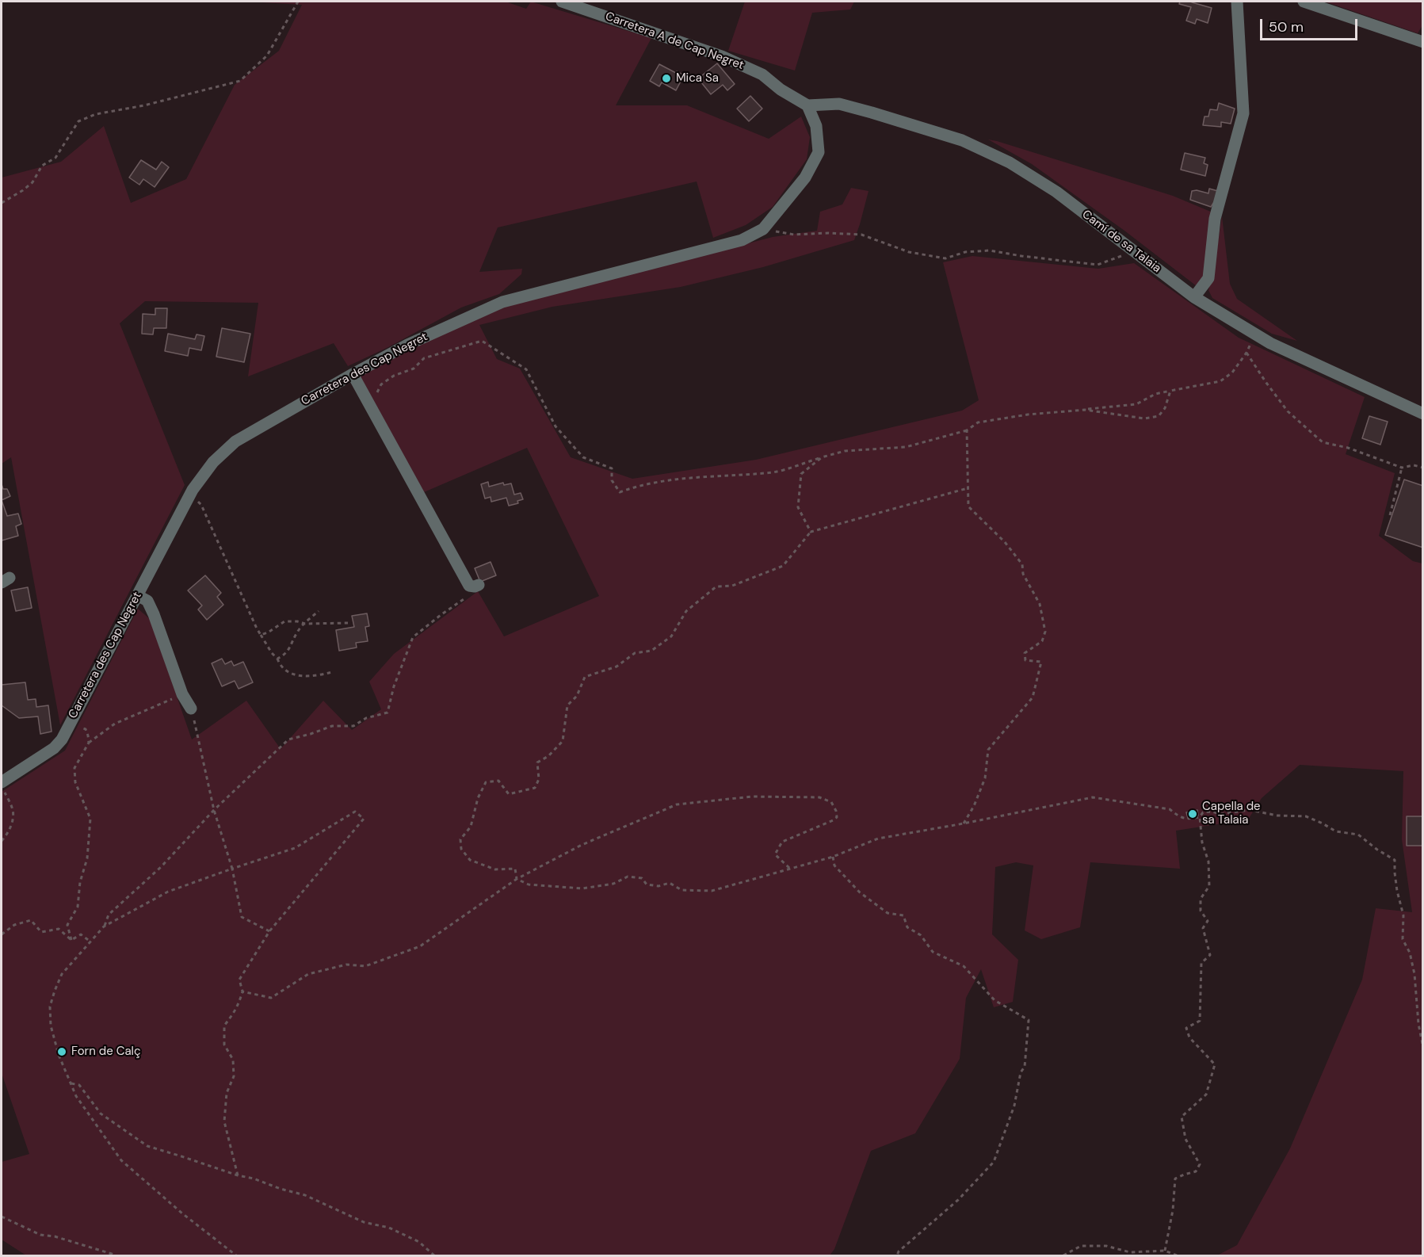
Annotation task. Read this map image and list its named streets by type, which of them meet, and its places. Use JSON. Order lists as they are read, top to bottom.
{
  "streets": {
    "street": ["Carretera A de Cap Negret", "Camí de sa Talaia", "Carretera des Cap Negret"]
  },
  "crossings": [
    ["Carretera A de Cap Negret", "Camí de sa Talaia"],
    ["Carretera A de Cap Negret", "Carretera des Cap Negret"],
    ["Camí de sa Talaia", "Carretera des Cap Negret"]
  ],
  "places": ["Mica Sa", "Capella de sa Talaia", "Forn de Calç"],
  "scale_bar": "50 m"
}
